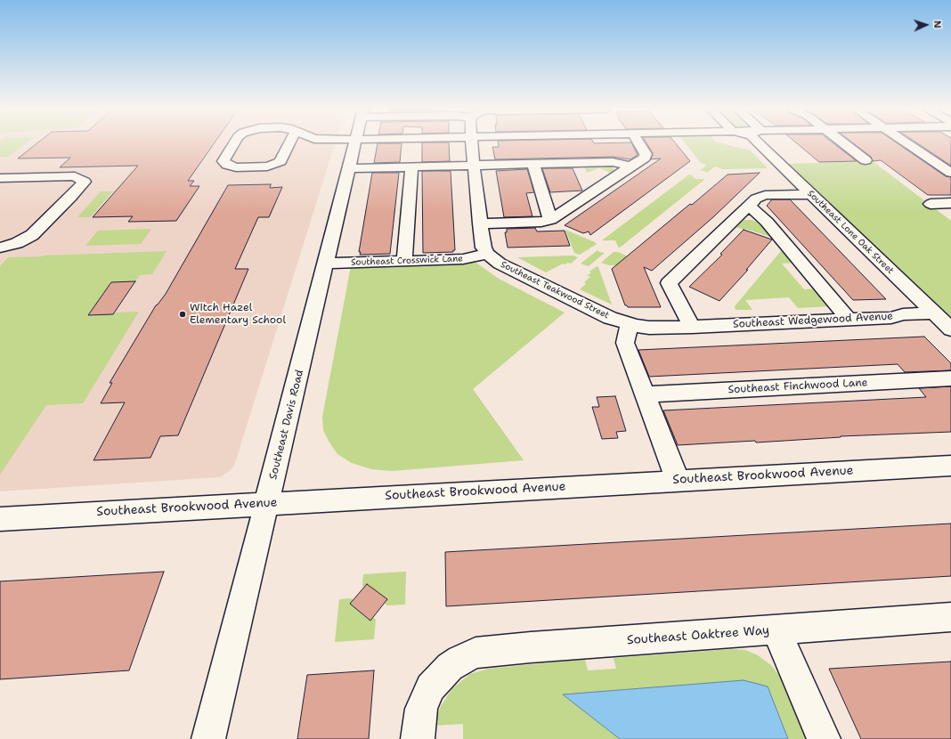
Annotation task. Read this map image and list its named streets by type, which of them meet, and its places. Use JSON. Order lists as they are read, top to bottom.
{
  "streets": {
    "street": [
      "Southeast Lone Oak Street",
      "Southeast Crosswick Lane",
      "Southeast Teakwood Street",
      "Southeast Wedgewood Avenue",
      "Southeast Finchwood Lane",
      "Southeast Davis Road",
      "Southeast Brookwood Avenue",
      "Southeast Oaktree Way"
    ]
  },
  "crossings": [
    ["Southeast Lone Oak Street", "Southeast Wedgewood Avenue"],
    ["Southeast Crosswick Lane", "Southeast Teakwood Street"],
    ["Southeast Crosswick Lane", "Southeast Davis Road"],
    ["Southeast Teakwood Street", "Southeast Wedgewood Avenue"],
    ["Southeast Davis Road", "Southeast Brookwood Avenue"]
  ],
  "places": ["Witch Hazel Elementary School"],
  "north": "right"
}
